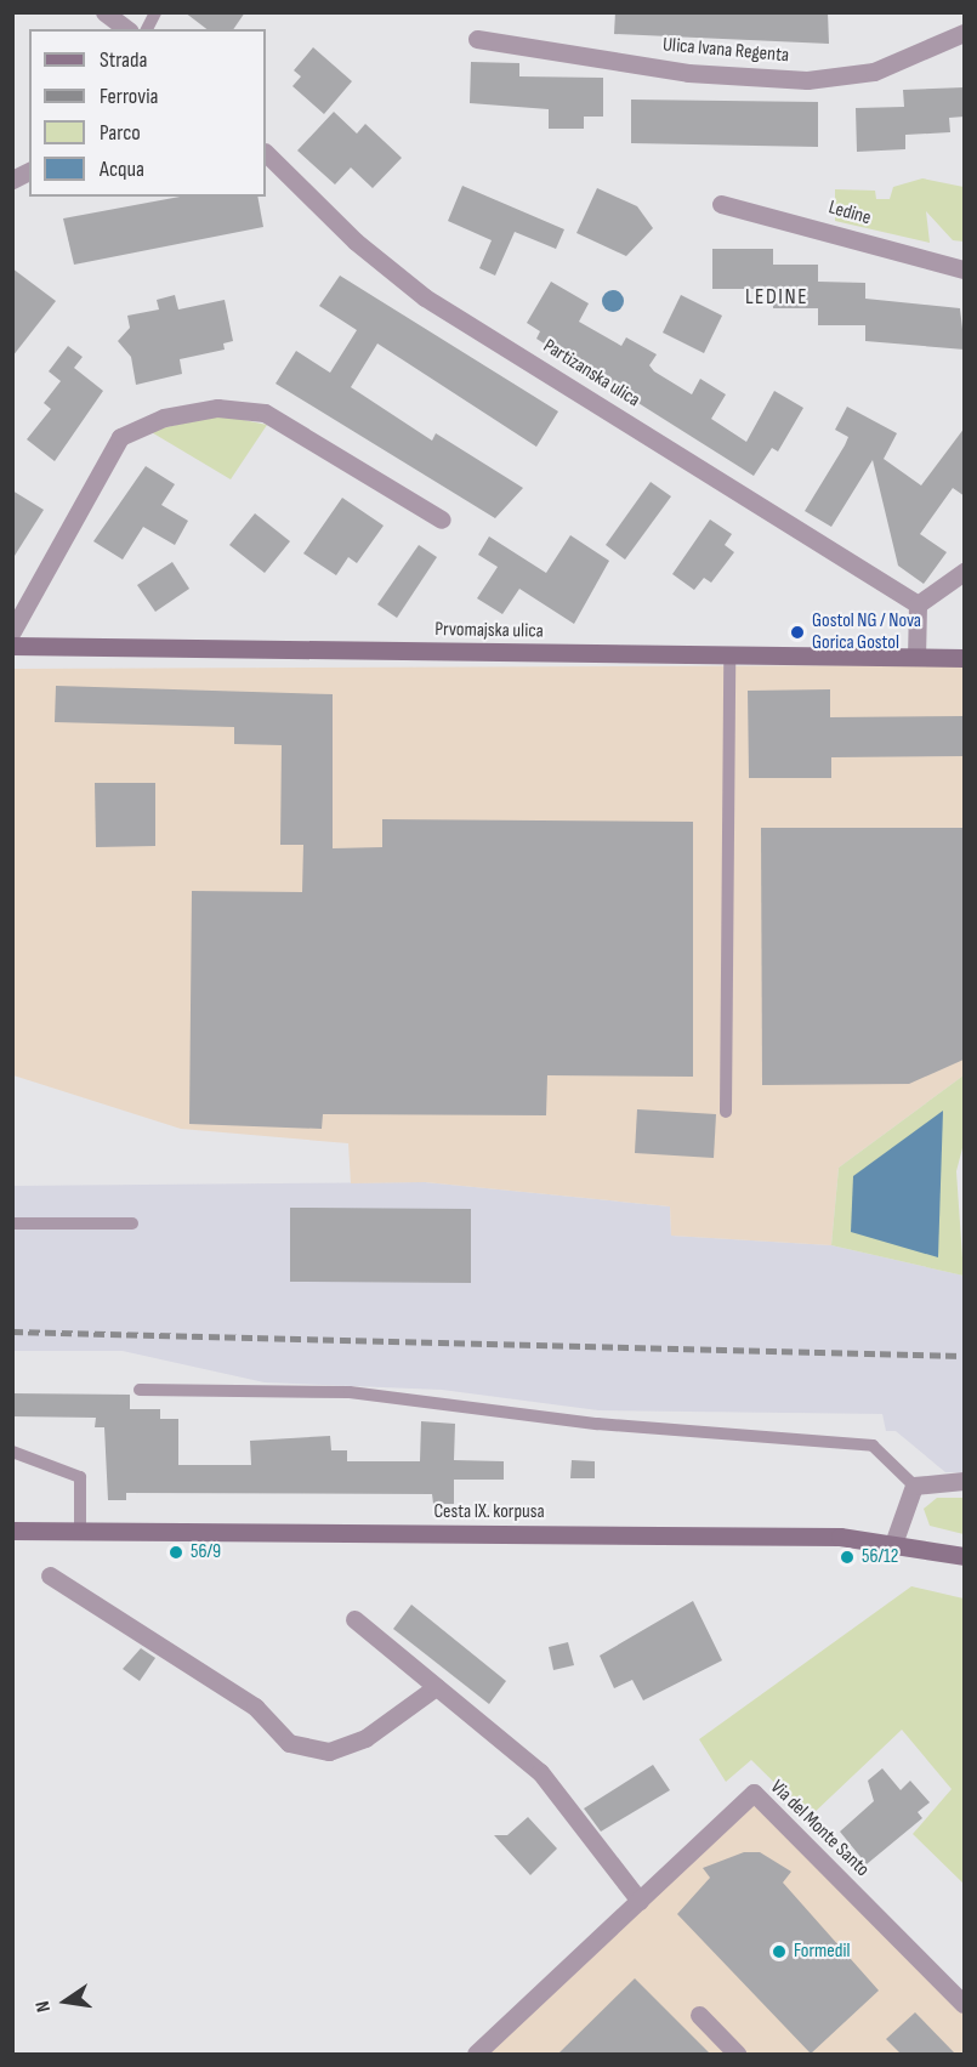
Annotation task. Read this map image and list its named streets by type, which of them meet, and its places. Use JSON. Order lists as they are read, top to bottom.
{
  "streets": {
    "street": [
      "Ulica Ivana Regenta",
      "Ledine",
      "Partizanska ulica",
      "Prvomajska ulica",
      "Cesta IX. korpusa",
      "Via del Monte Santo"
    ]
  },
  "districts": ["LEDINE"],
  "places": [
    "Gostol NG / Nova Gorica Gostol",
    "56/9",
    "56/12",
    "Formedil"
  ],
  "legend": [
    "Strada",
    "Ferrovia",
    "Parco",
    "Acqua"
  ],
  "north": "left"
}
